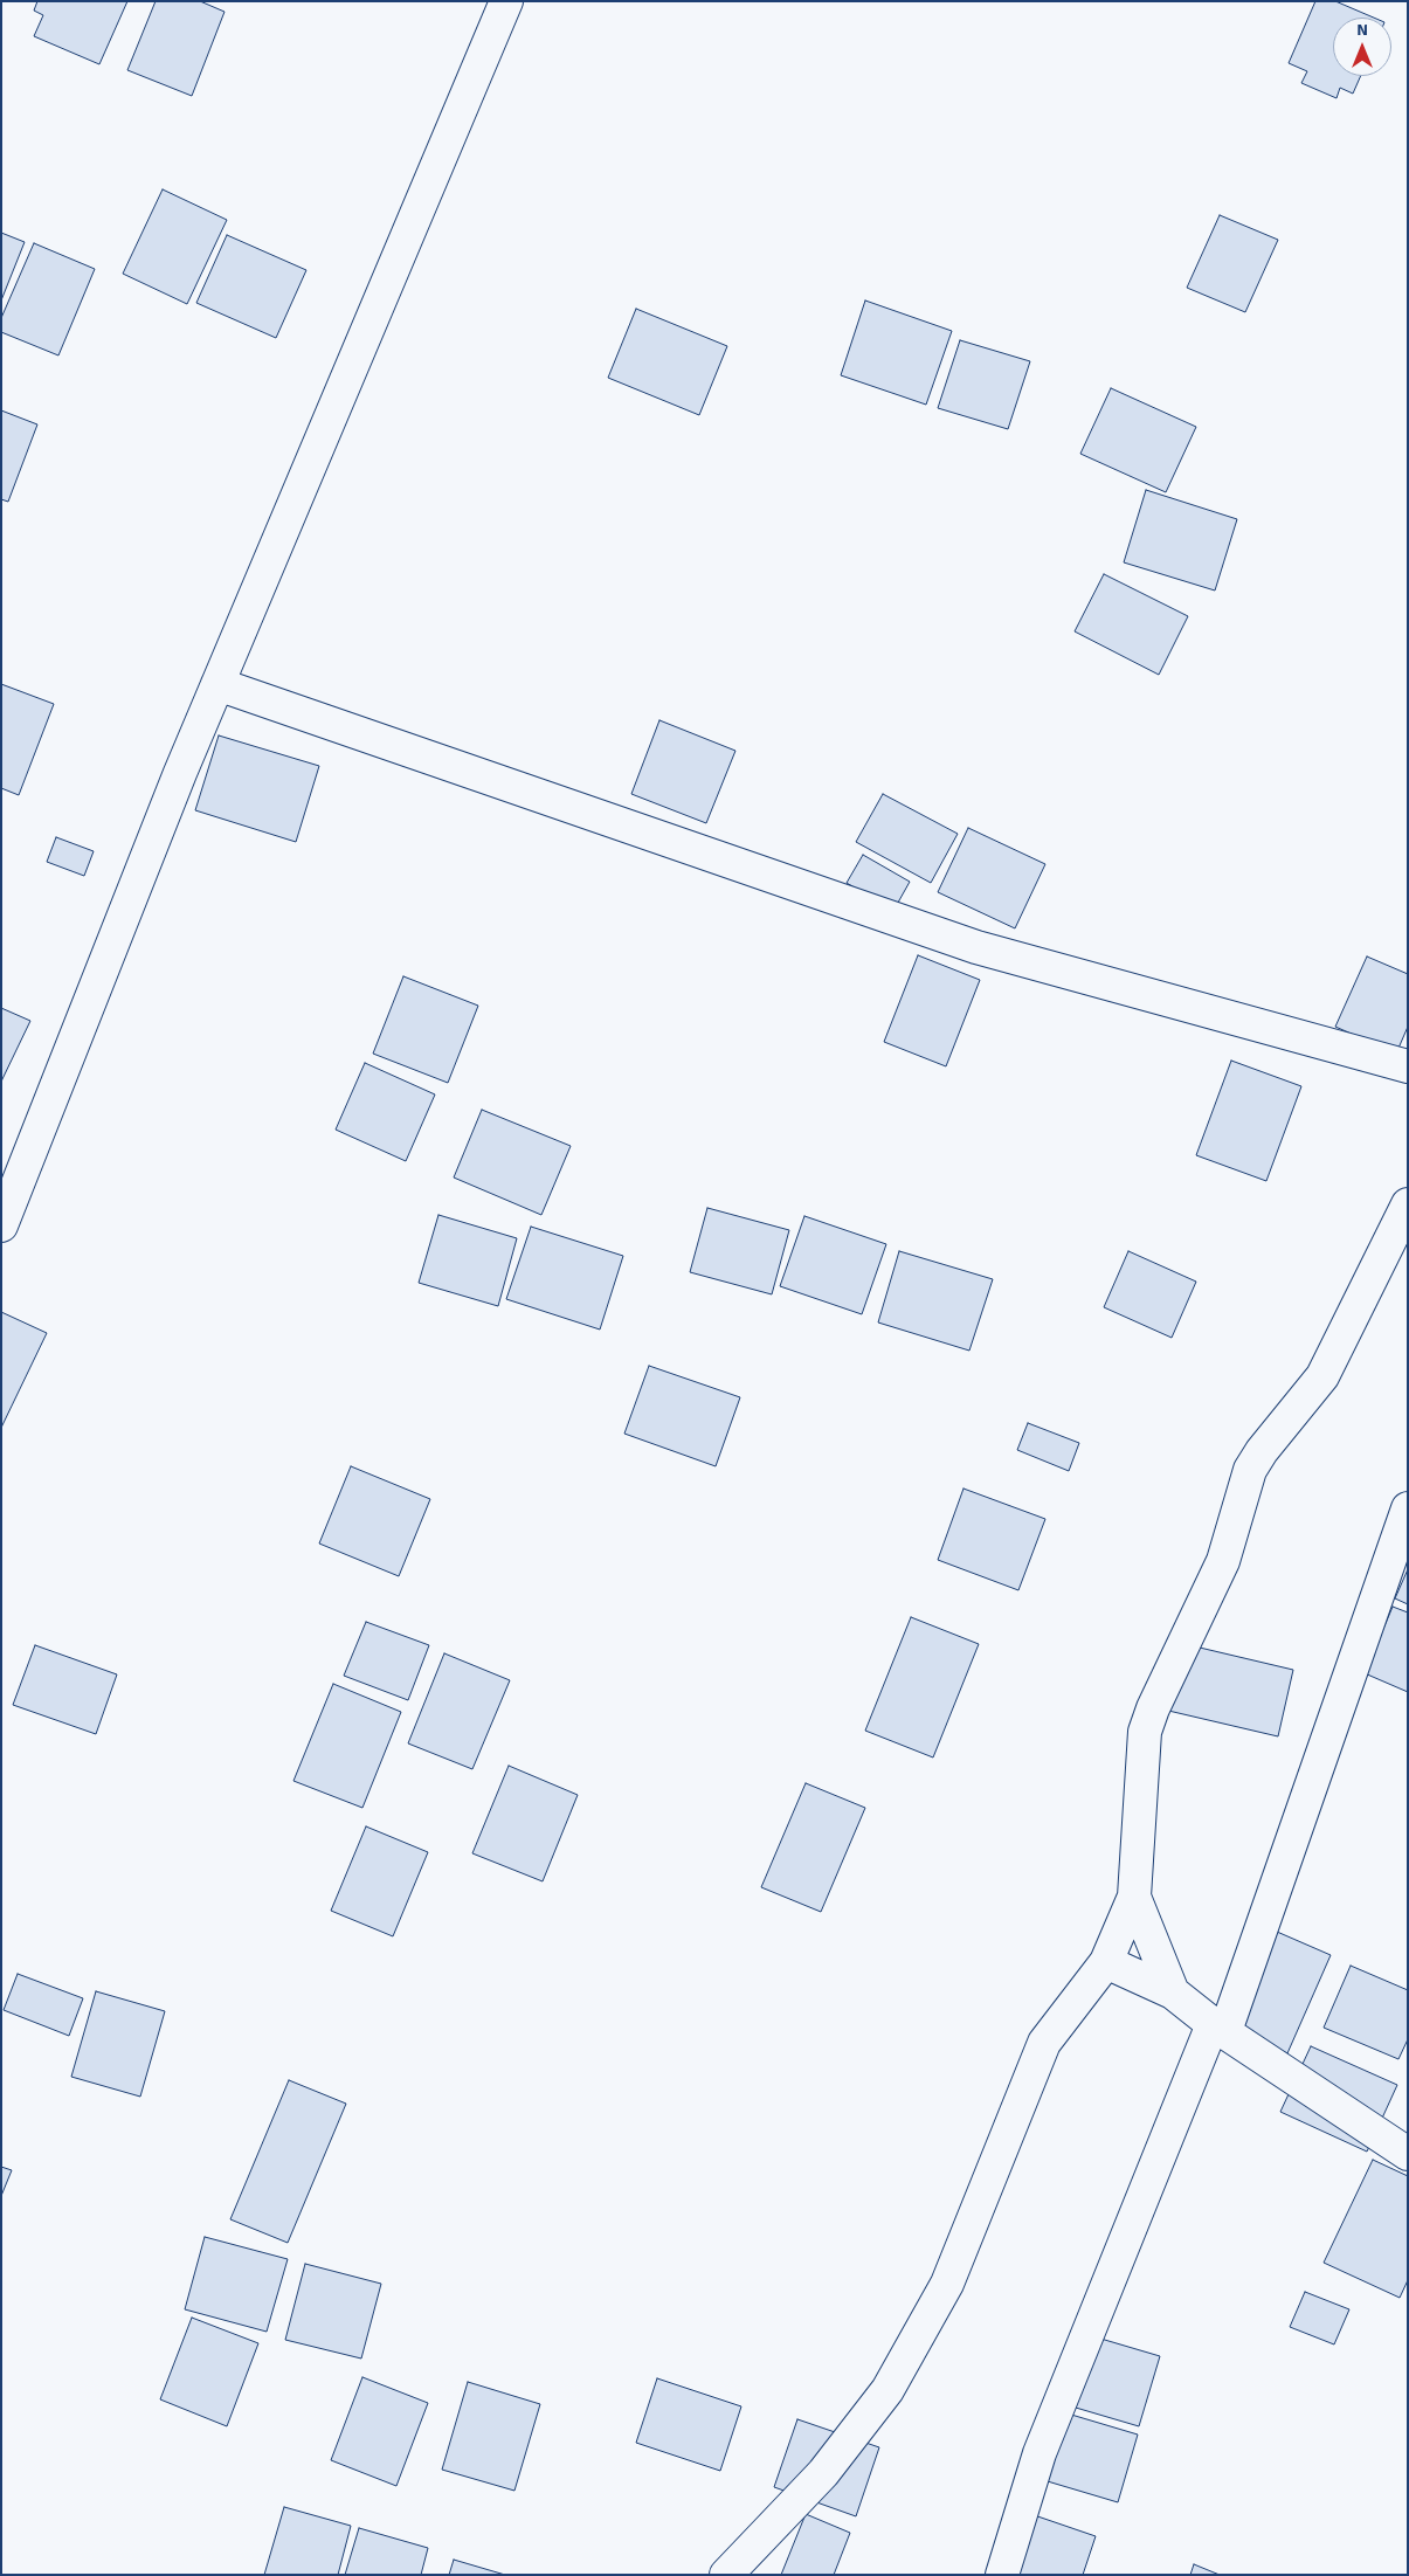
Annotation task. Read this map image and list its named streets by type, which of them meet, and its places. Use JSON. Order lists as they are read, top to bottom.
{
  "north": "top"
}
